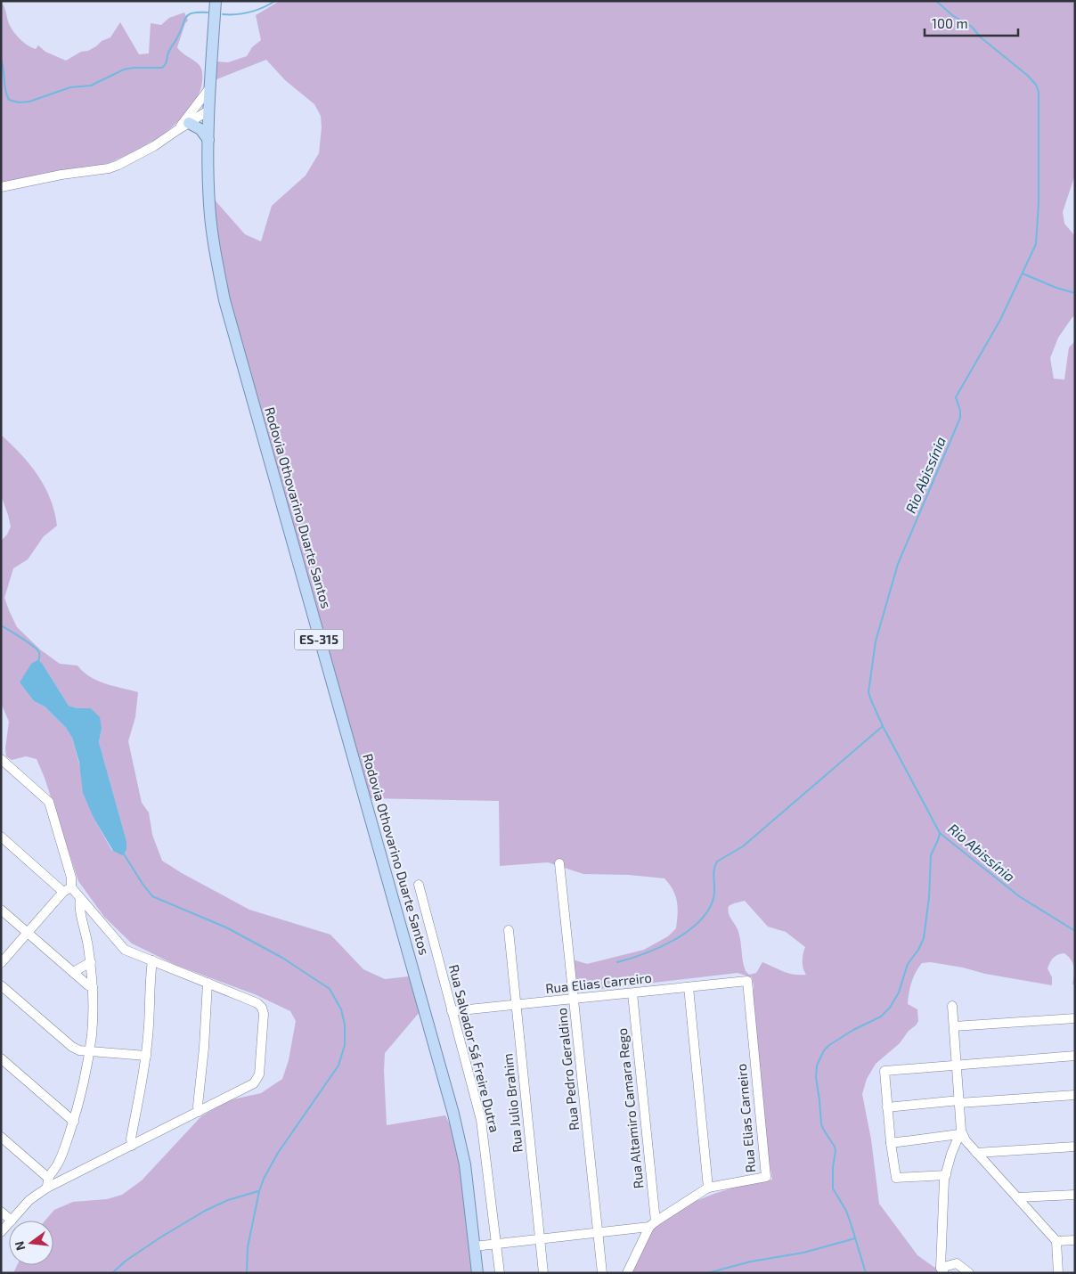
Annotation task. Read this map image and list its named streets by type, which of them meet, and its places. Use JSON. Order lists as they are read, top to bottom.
{
  "streets": {
    "main road": ["Rodovia Othovarino Duarte Santos", "ES-315"],
    "street": [
      "Rua Elias Carreiro",
      "Rua Salvador Sá Freire Dutra",
      "Rua Pedro Geraldino",
      "Rua Julio Brahim",
      "Rua Altamiro Camara Rego",
      "Rua Elias Carneiro"
    ]
  },
  "crossings": [
    ["Rua Elias Carreiro", "Rua Salvador Sá Freire Dutra"],
    ["Rua Elias Carreiro", "Rua Pedro Geraldino"],
    ["Rua Elias Carreiro", "Rua Julio Brahim"],
    ["Rua Elias Carreiro", "Rua Altamiro Camara Rego"],
    ["Rua Elias Carreiro", "Rua Elias Carneiro"],
    ["Rua Altamiro Camara Rego", "Rua Elias Carneiro"]
  ],
  "water": ["Rio Abissínia"],
  "scale_bar": "100 m",
  "north": "left"
}
